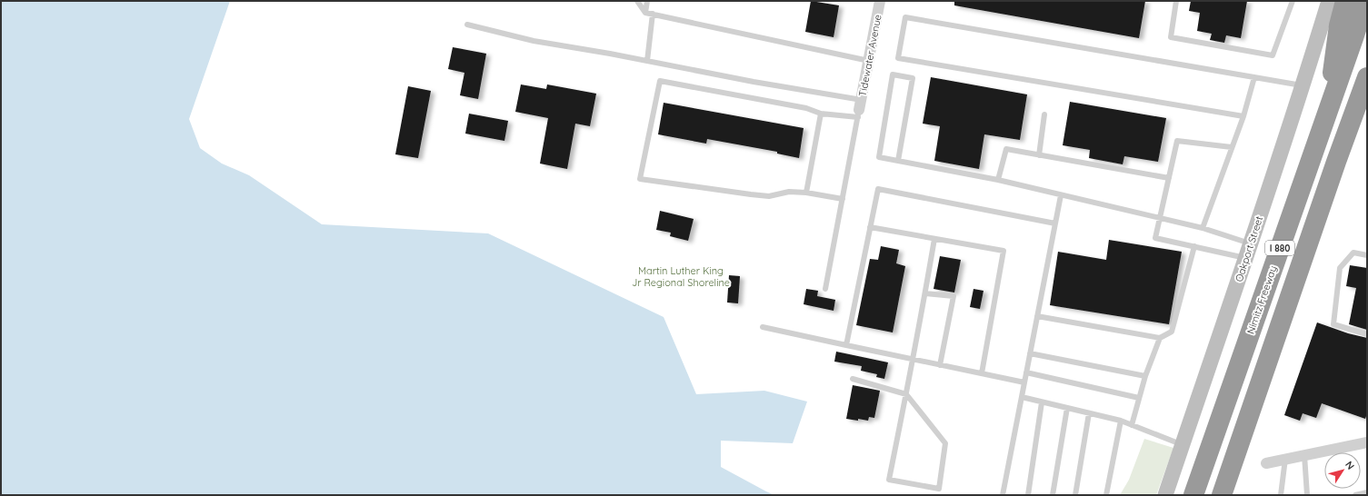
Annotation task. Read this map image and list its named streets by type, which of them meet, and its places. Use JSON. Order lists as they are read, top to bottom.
{
  "streets": {
    "highway": ["I 880", "Nimitz Freeway"],
    "main road": ["Oakport Street"],
    "street": ["Tidewater Avenue"]
  },
  "parks": ["Martin Luther King Jr Regional Shoreline"],
  "north": "top right"
}
